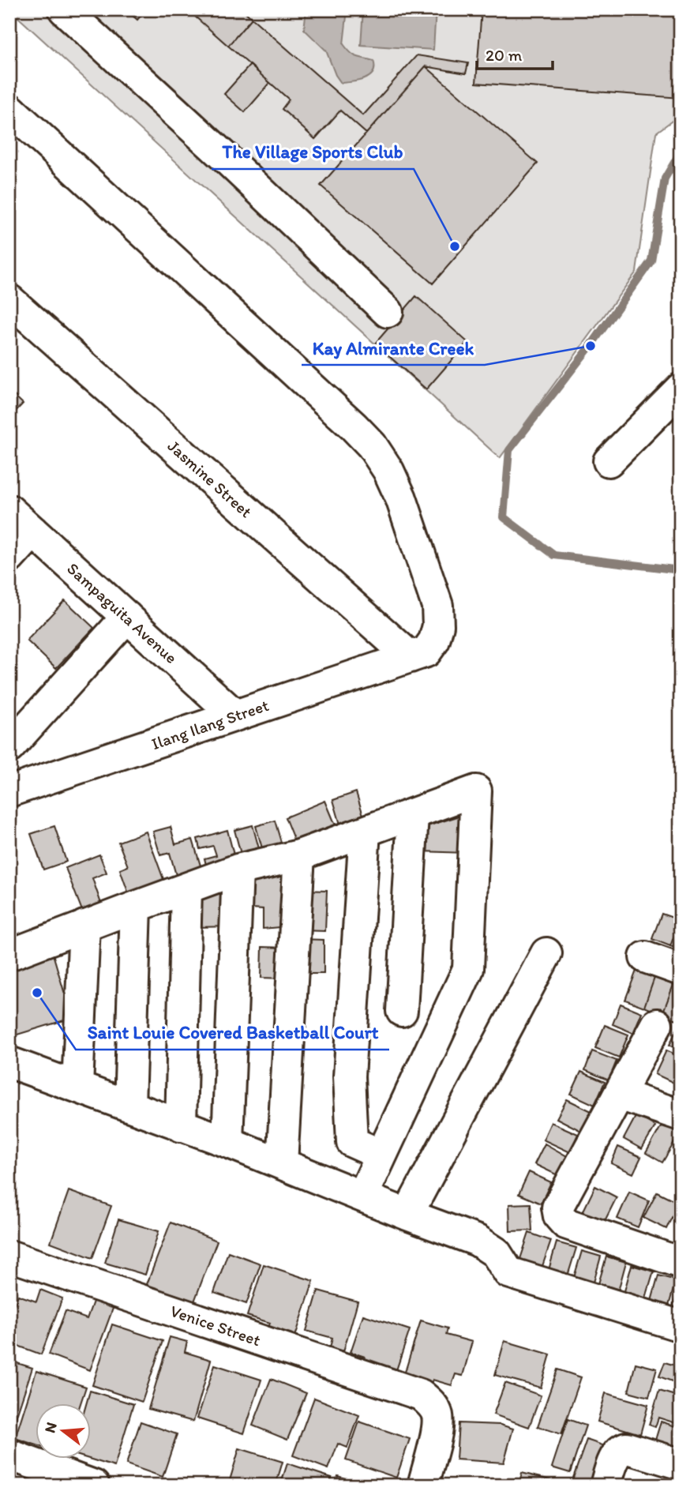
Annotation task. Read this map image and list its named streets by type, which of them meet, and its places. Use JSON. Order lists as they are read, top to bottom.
{
  "streets": {
    "street": [
      "Jasmine Street",
      "Sampaguita Avenue",
      "Ilang Ilang Street",
      "Venice Street"
    ]
  },
  "crossings": [
    ["Jasmine Street", "Ilang Ilang Street"],
    ["Sampaguita Avenue", "Ilang Ilang Street"]
  ],
  "places": ["The Village Sports Club", "Kay Almirante Creek", "Saint Louie Covered Basketball Court"],
  "scale_bar": "20 m",
  "north": "left"
}
